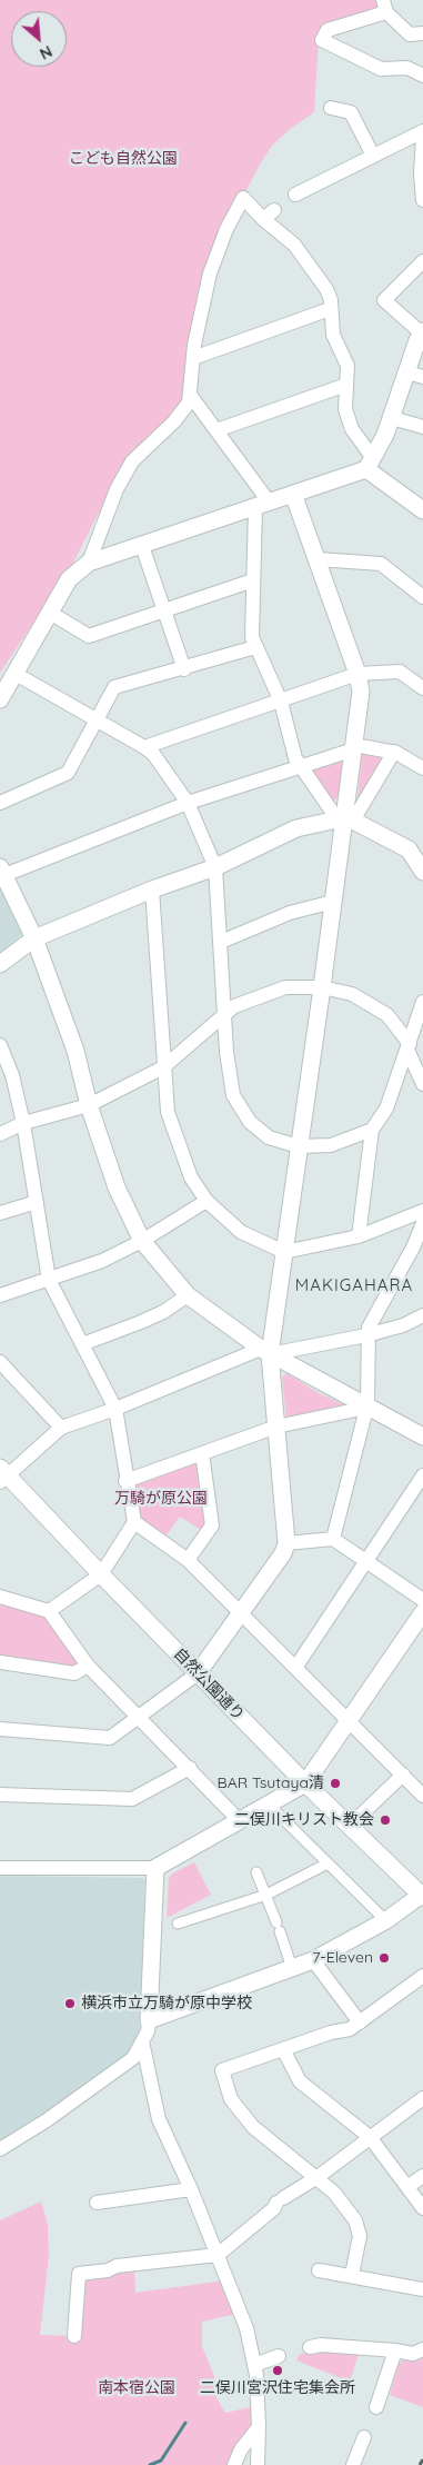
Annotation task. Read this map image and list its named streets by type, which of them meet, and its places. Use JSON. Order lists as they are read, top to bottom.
{
  "streets": {
    "street": ["自然公園通り"]
  },
  "districts": ["MAKIGAHARA"],
  "parks": ["こども自然公園", "万騎が原公園", "南本宿公園"],
  "places": [
    "BAR Tsutaya清",
    "二俣川キリスト教会",
    "7-Eleven",
    "横浜市立万騎が原中学校",
    "二俣川宮沢住宅集会所"
  ],
  "north": "bottom right"
}
